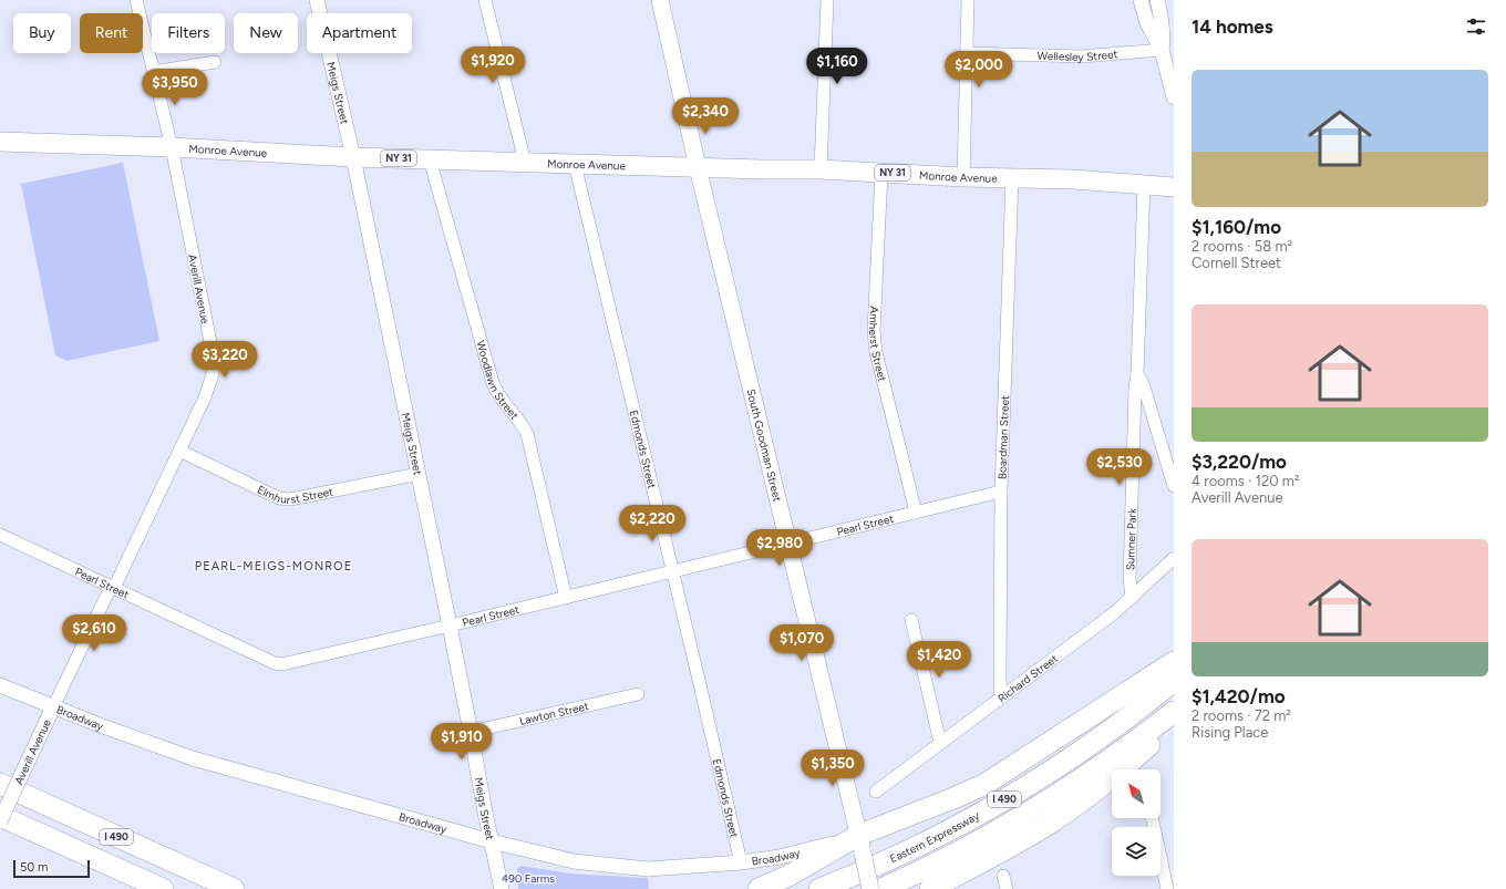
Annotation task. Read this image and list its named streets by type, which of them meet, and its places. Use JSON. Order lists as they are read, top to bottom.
{
  "streets": {
    "highway": ["I 490", "Eastern Expressway"],
    "main road": ["Monroe Avenue", "NY 31", "South Goodman Street"],
    "street": [
      "Wellesley Street",
      "Meigs Street",
      "Averill Avenue",
      "Amherst Street",
      "Woodlawn Street",
      "Boardman Street",
      "Edmonds Street",
      "Elmhurst Street",
      "Pearl Street",
      "Sumner Park",
      "Richard Street",
      "Lawton Street",
      "Broadway"
    ]
  },
  "crossings": [
    ["Meigs Street", "Monroe Avenue"],
    ["Meigs Street", "Elmhurst Street"],
    ["Meigs Street", "Pearl Street"],
    ["Meigs Street", "Lawton Street"],
    ["Meigs Street", "Broadway"],
    ["Monroe Avenue", "Averill Avenue"],
    ["Monroe Avenue", "Amherst Street"],
    ["Monroe Avenue", "Woodlawn Street"],
    ["Monroe Avenue", "Boardman Street"],
    ["Monroe Avenue", "South Goodman Street"],
    ["Monroe Avenue", "Edmonds Street"],
    ["Monroe Avenue", "Sumner Park"],
    ["Averill Avenue", "Elmhurst Street"],
    ["Averill Avenue", "Pearl Street"],
    ["Averill Avenue", "Broadway"],
    ["Amherst Street", "Pearl Street"],
    ["Woodlawn Street", "Pearl Street"],
    ["Boardman Street", "Pearl Street"],
    ["Boardman Street", "Richard Street"],
    ["South Goodman Street", "Pearl Street"],
    ["South Goodman Street", "Broadway"],
    ["Edmonds Street", "Pearl Street"],
    ["Edmonds Street", "Broadway"],
    ["Sumner Park", "Richard Street"]
  ],
  "districts": ["PEARL-MEIGS-MONROE"],
  "parks": ["490 Farms"],
  "scale_bar": "50 m",
  "north": "top left",
  "page": {
    "heading": "14 homes",
    "chip": [
      "Buy",
      "Rent",
      "Filters",
      "New",
      "Apartment"
    ],
    "price": [
      "$1,920",
      "$1,160",
      "$2,000",
      "$3,950",
      "$2,340",
      "$3,220",
      "$2,530",
      "$2,220",
      "$2,980",
      "$2,610",
      "$1,070",
      "$1,420",
      "$1,910",
      "$1,350"
    ],
    "list": [
      {
        "name": "$1,160/mo",
        "note": "2 rooms · 58 m² · Cornell Street"
      },
      {
        "name": "$3,220/mo",
        "note": "4 rooms · 120 m² · Averill Avenue"
      },
      {
        "name": "$1,420/mo",
        "note": "2 rooms · 72 m² · Rising Place"
      }
    ],
    "scale": "50 m"
  }
}
